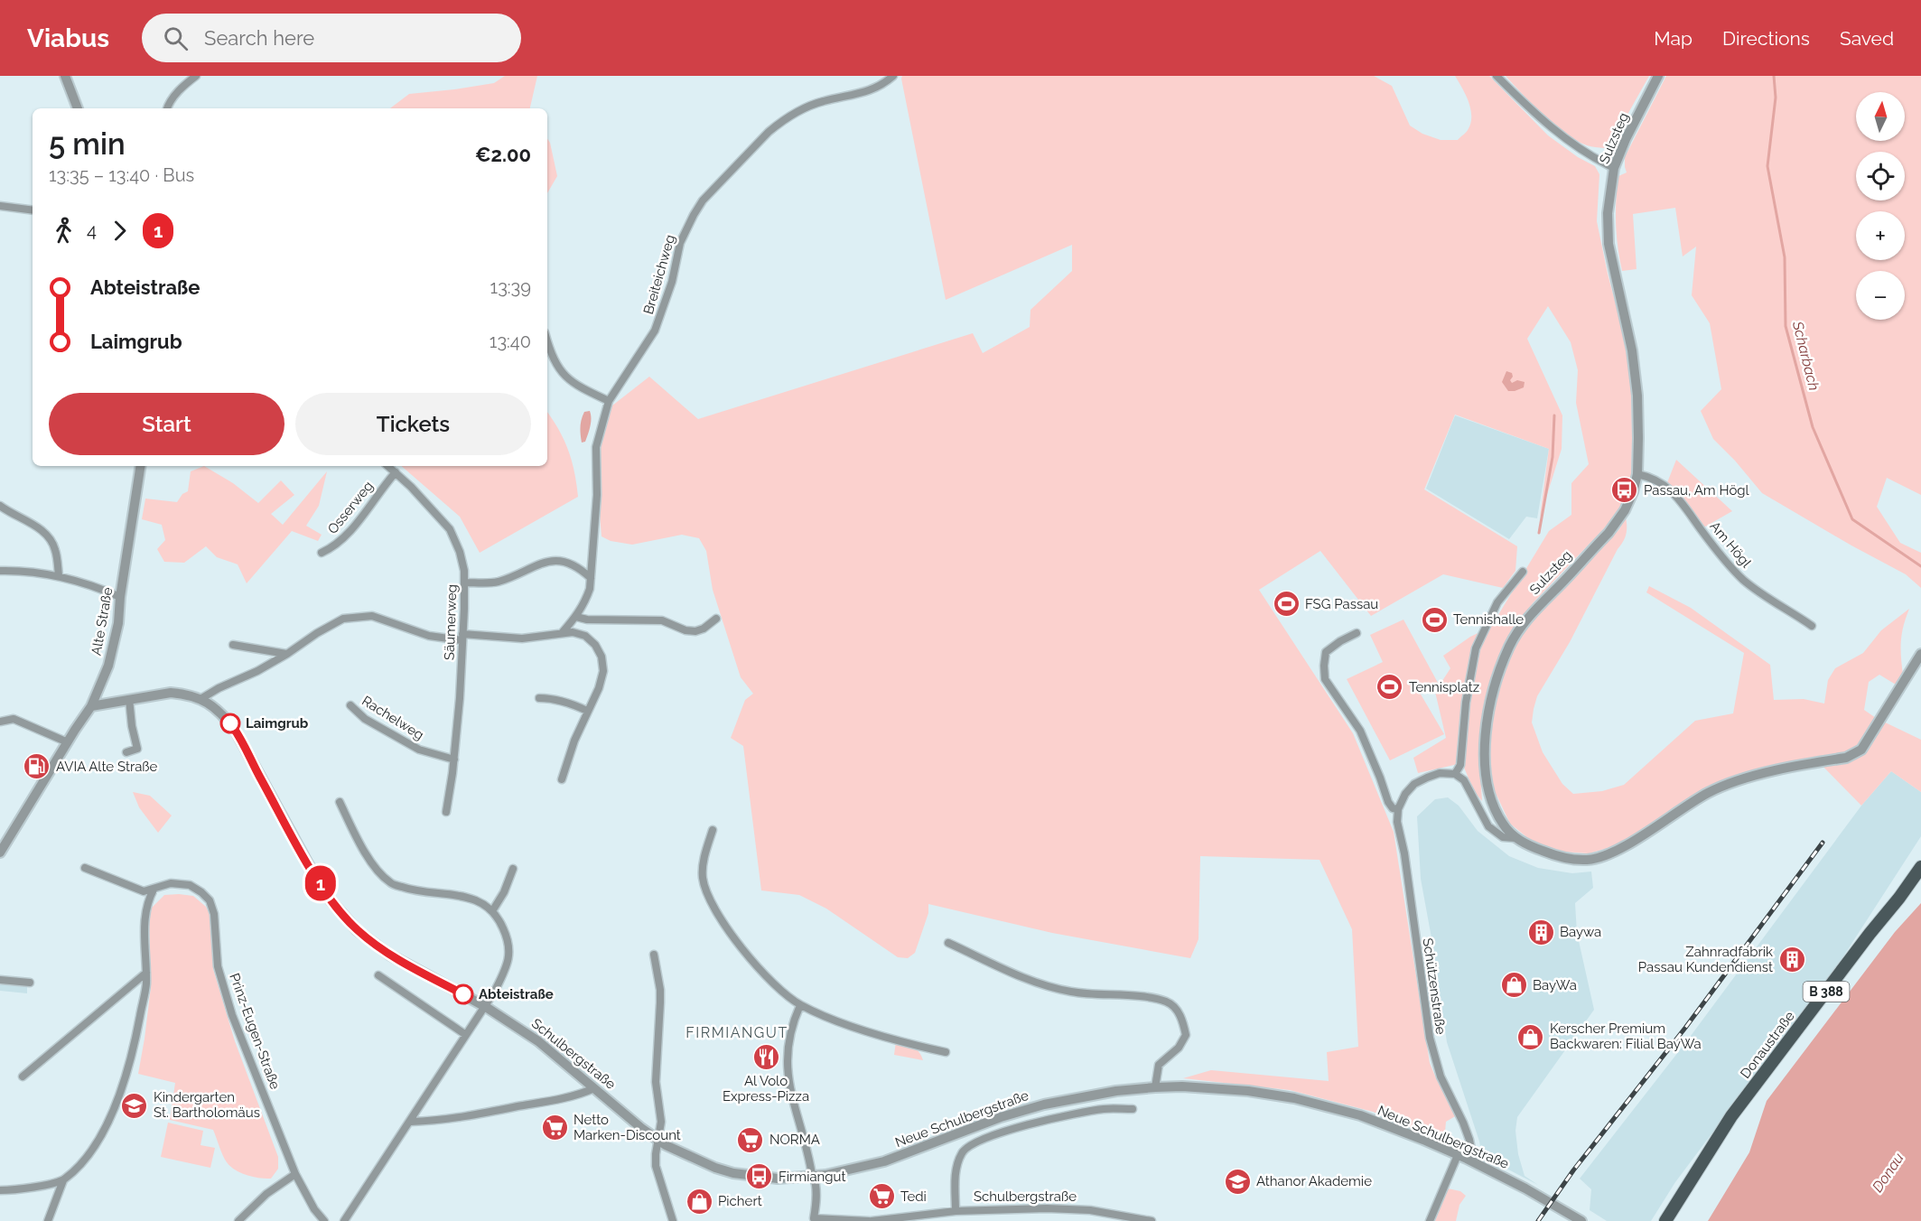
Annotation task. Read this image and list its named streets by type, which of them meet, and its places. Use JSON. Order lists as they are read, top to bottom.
{
  "streets": {
    "main road": ["B 388", "Donaustraße"],
    "street": [
      "Sulzsteg",
      "Breiteichweg",
      "Osserweg",
      "Am Högl",
      "Alte Straße",
      "Säumerweg",
      "Rachelweg",
      "Schützenstraße",
      "Prinz-Eugen-Straße",
      "Schulbergstraße",
      "Neue Schulbergstraße"
    ]
  },
  "crossings": [
    ["Sulzsteg", "Am Högl"],
    ["Osserweg", "Säumerweg"],
    ["Alte Straße", "Schulbergstraße"],
    ["Säumerweg", "Rachelweg"],
    ["Schützenstraße", "Neue Schulbergstraße"],
    ["Schulbergstraße", "Neue Schulbergstraße"]
  ],
  "districts": ["FIRMIANGUT"],
  "water": ["Scharbach", "Donau"],
  "places": {
    "bus stop": ["Passau, Am Högl", "Firmiangut"],
    "sports": ["FSG Passau", "Tennishalle", "Tennisplatz"],
    "other": ["Laimgrub", "Abteistraße"],
    "fuel station": ["AVIA Alte Straße"],
    "building": ["Baywa", "Zahnradfabrik Passau Kundendienst"],
    "shop": ["BayWa", "Kerscher Premium Backwaren: Filial BayWa", "Pichert"],
    "restaurant": ["Al Volo Express-Pizza"],
    "school or university": ["Kindergarten St. Bartholomäus", "Athanor Akademie"],
    "supermarket": ["Netto Marken-Discount", "NORMA", "Tedi"]
  },
  "lines": ["bus line 1"],
  "north": "top",
  "page": {
    "header": "Viabus",
    "search": "Search here",
    "nav": ["Map", "Directions", "Saved"],
    "on_map": "1",
    "map_buttons": ["+", "−"],
    "heading": ["5 min", "13:35 – 13:40 · Bus", "€2.00"],
    "legs": ["4", "1"],
    "list": [
      {
        "name": "Abteistraße",
        "value": "13:39"
      },
      {
        "name": "Laimgrub",
        "value": "13:40"
      }
    ],
    "buttons": ["Start", "Tickets"]
  }
}
